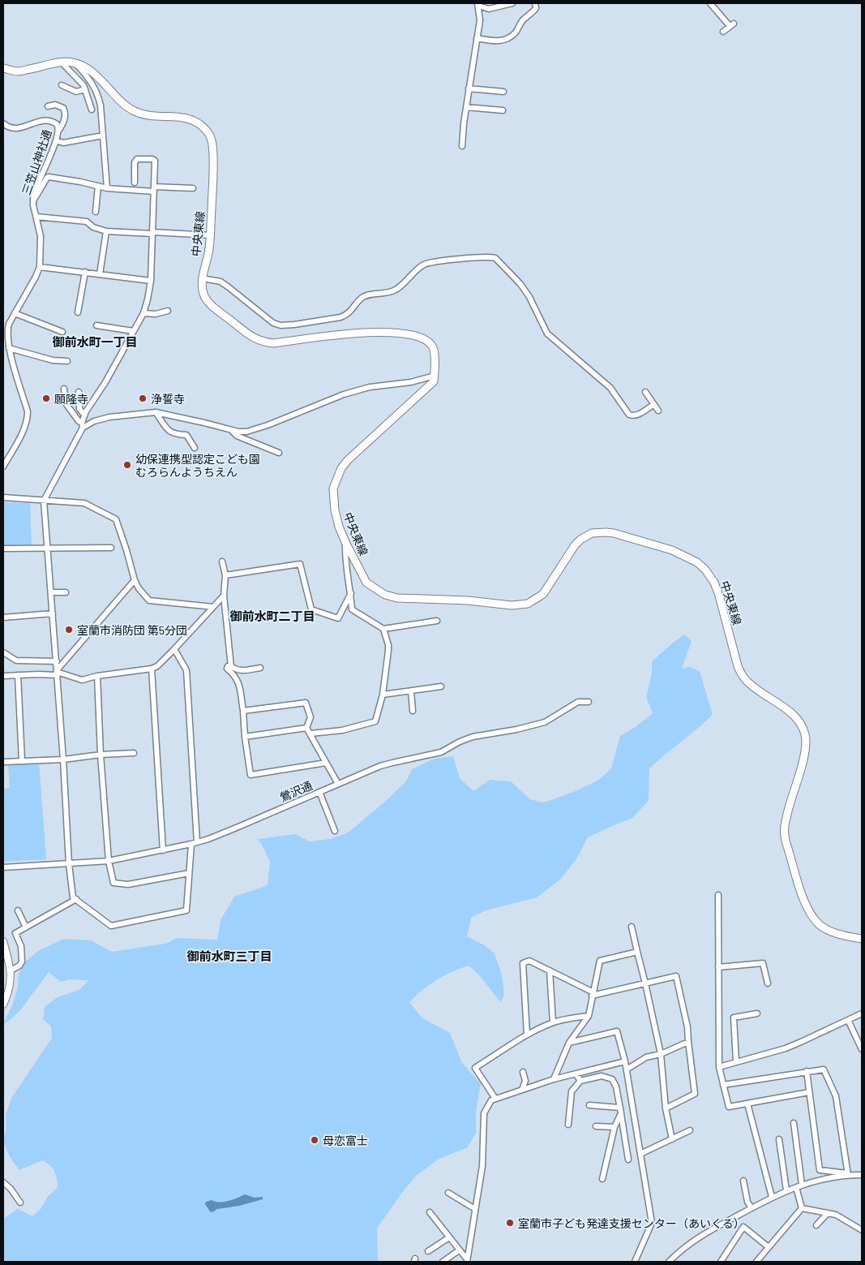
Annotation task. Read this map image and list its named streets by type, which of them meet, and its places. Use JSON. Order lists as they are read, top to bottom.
{
  "streets": {
    "main road": ["中央東線"],
    "street": ["三笠山神社通", "鶯沢通"]
  },
  "districts": ["御前水町一丁目", "御前水町二丁目", "御前水町三丁目"],
  "places": [
    "願隆寺",
    "浄誓寺",
    "幼保連携型認定こども園 むろらんようちえん",
    "室蘭市消防団 第5分団",
    "母恋富士",
    "室蘭市子ども発達支援センター（あいくる）"
  ]
}
